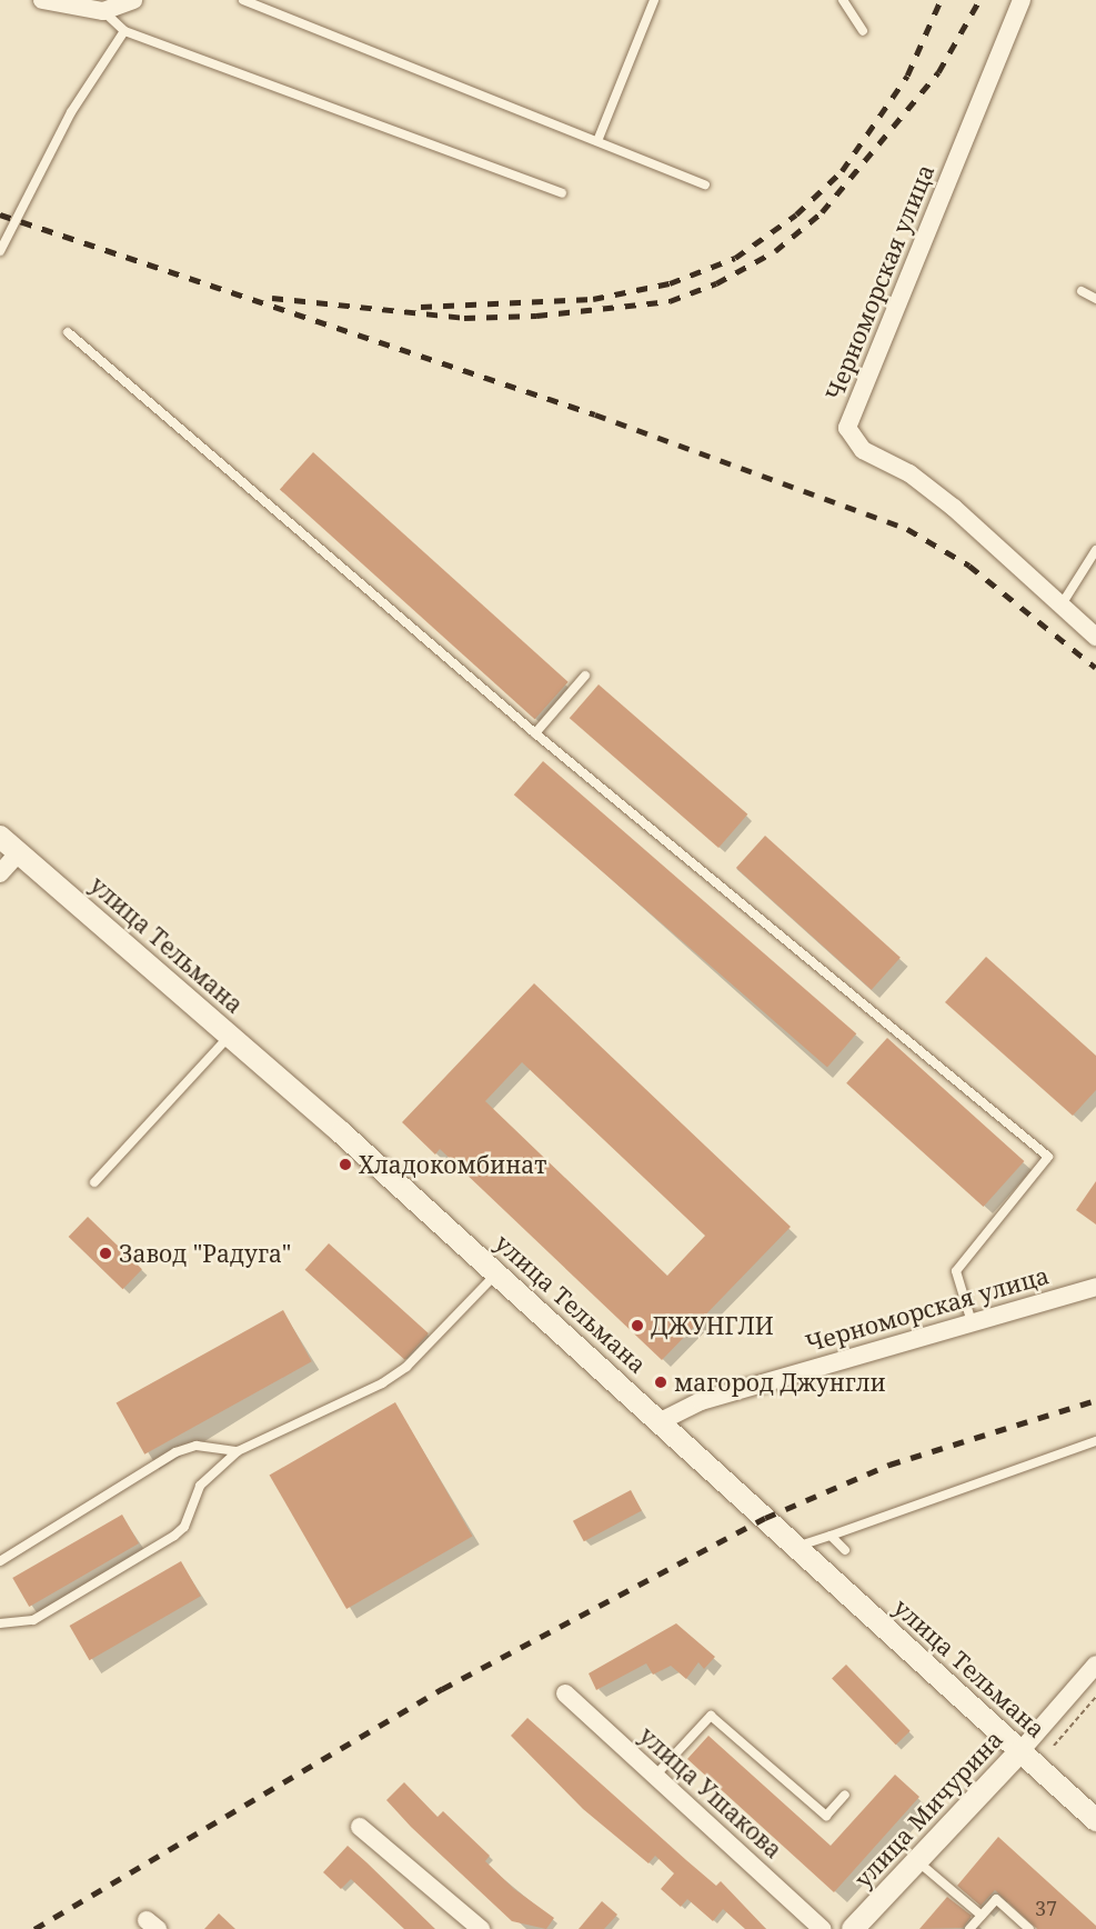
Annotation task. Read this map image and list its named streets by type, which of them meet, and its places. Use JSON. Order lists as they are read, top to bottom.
{
  "streets": {
    "street": [
      "Черноморская улица",
      "улица Тельмана",
      "улица Ушакова",
      "улица Мичурина"
    ]
  },
  "crossings": [
    ["Черноморская улица", "улица Тельмана"],
    ["улица Тельмана", "улица Мичурина"]
  ],
  "places": [
    "Хладокомбинат",
    "Завод \"Радуга\"",
    "ДЖУНГЛИ",
    "магород Джунгли"
  ],
  "house_numbers": ["37"]
}
